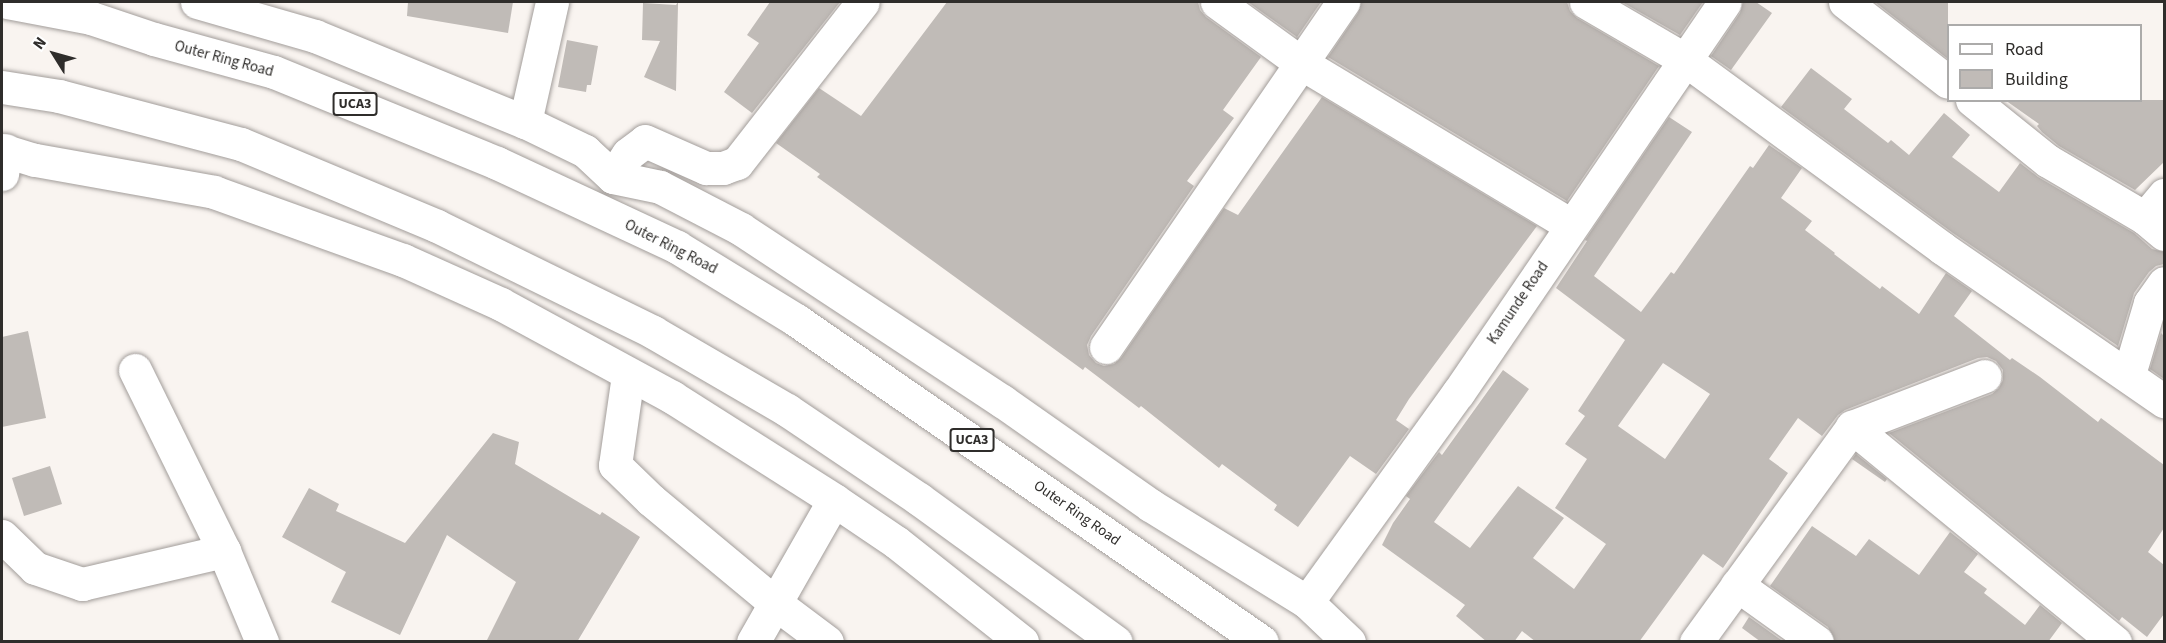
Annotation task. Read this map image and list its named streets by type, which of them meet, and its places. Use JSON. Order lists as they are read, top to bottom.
{
  "streets": {
    "main road": ["Outer Ring Road", "UCA3", "Kamunde Road"]
  },
  "legend": ["Road", "Building"],
  "north": "top left"
}
